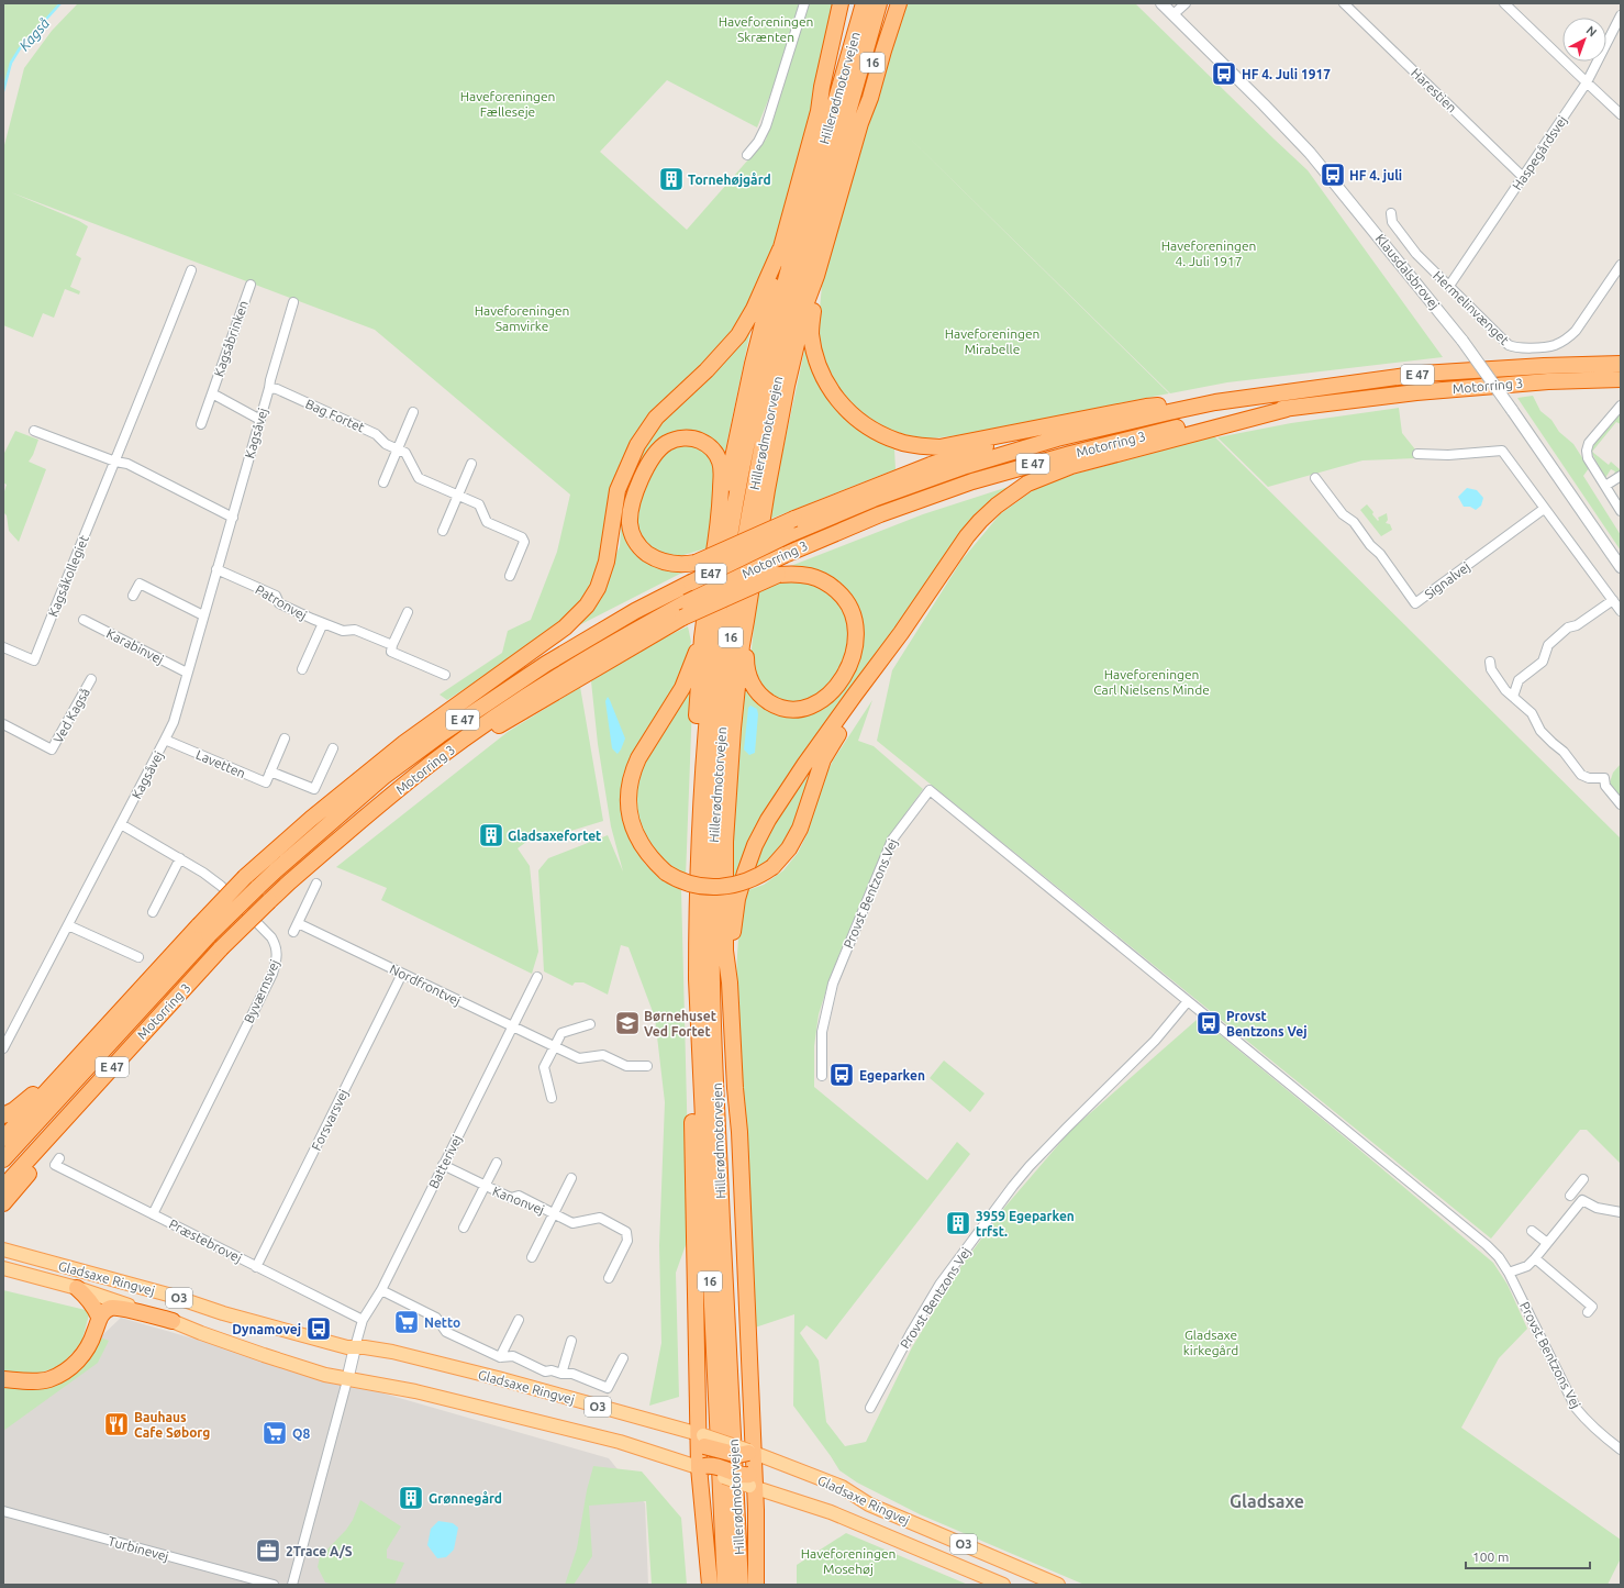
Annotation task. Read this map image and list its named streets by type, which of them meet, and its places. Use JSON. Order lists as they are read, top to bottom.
{
  "streets": {
    "highway": [
      "16",
      "Hillerødmotorvejen",
      "E 47",
      "Motorring 3",
      "E47"
    ],
    "main road": ["Gladsaxe Ringvej", "O3"],
    "street": [
      "Harestien",
      "Haspegårdsvej",
      "Klausdalsbrovej",
      "Hermelinvænget",
      "Kagsåbrinken",
      "Bag Fortet",
      "Kagsåvej",
      "Kagsåkollegiet",
      "Signalvej",
      "Patronvej",
      "Karabinvej",
      "Ved Kagså",
      "Lavetten",
      "Provst Bentzons Vej",
      "Nordfrontvej",
      "Byværnsvej",
      "Forsvarsvej",
      "Batterivej",
      "Kanonvej",
      "Præstebrovej",
      "Turbinevej"
    ]
  },
  "crossings": [
    ["Harestien", "Haspegårdsvej"],
    ["Haspegårdsvej", "Hermelinvænget"],
    ["Kagsåbrinken", "Kagsåvej"],
    ["Bag Fortet", "Kagsåvej"],
    ["Kagsåvej", "Patronvej"],
    ["Kagsåvej", "Karabinvej"],
    ["Kagsåvej", "Lavetten"],
    ["Kagsåvej", "Byværnsvej"],
    ["Nordfrontvej", "Forsvarsvej"],
    ["Nordfrontvej", "Batterivej"],
    ["Byværnsvej", "Præstebrovej"],
    ["Forsvarsvej", "Præstebrovej"],
    ["Batterivej", "Kanonvej"],
    ["Batterivej", "Præstebrovej"],
    ["Batterivej", "Gladsaxe Ringvej"]
  ],
  "districts": ["Gladsaxe"],
  "water": ["Kagså"],
  "parks": [
    "Haveforeningen Skrænten",
    "Haveforeningen Fælleseje",
    "Haveforeningen 4. Juli 1917",
    "Haveforeningen Samvirke",
    "Haveforeningen Mirabelle",
    "Haveforeningen Carl Nielsens Minde",
    "Gladsaxe kirkegård",
    "Haveforeningen Mosehøj"
  ],
  "places": {
    "bus stop": [
      "HF 4. Juli 1917",
      "HF 4. juli",
      "Provst Bentzons Vej",
      "Egeparken",
      "Dynamovej"
    ],
    "building": [
      "Tornehøjgård",
      "Gladsaxefortet",
      "3959 Egeparken trfst.",
      "Grønnegård"
    ],
    "school or university": ["Børnehuset Ved Fortet"],
    "supermarket": ["Netto", "Q8"],
    "restaurant": ["Bauhaus Cafe Søborg"],
    "office": ["2Trace A/S"]
  },
  "scale_bar": "100 m",
  "north": "top right"
}
